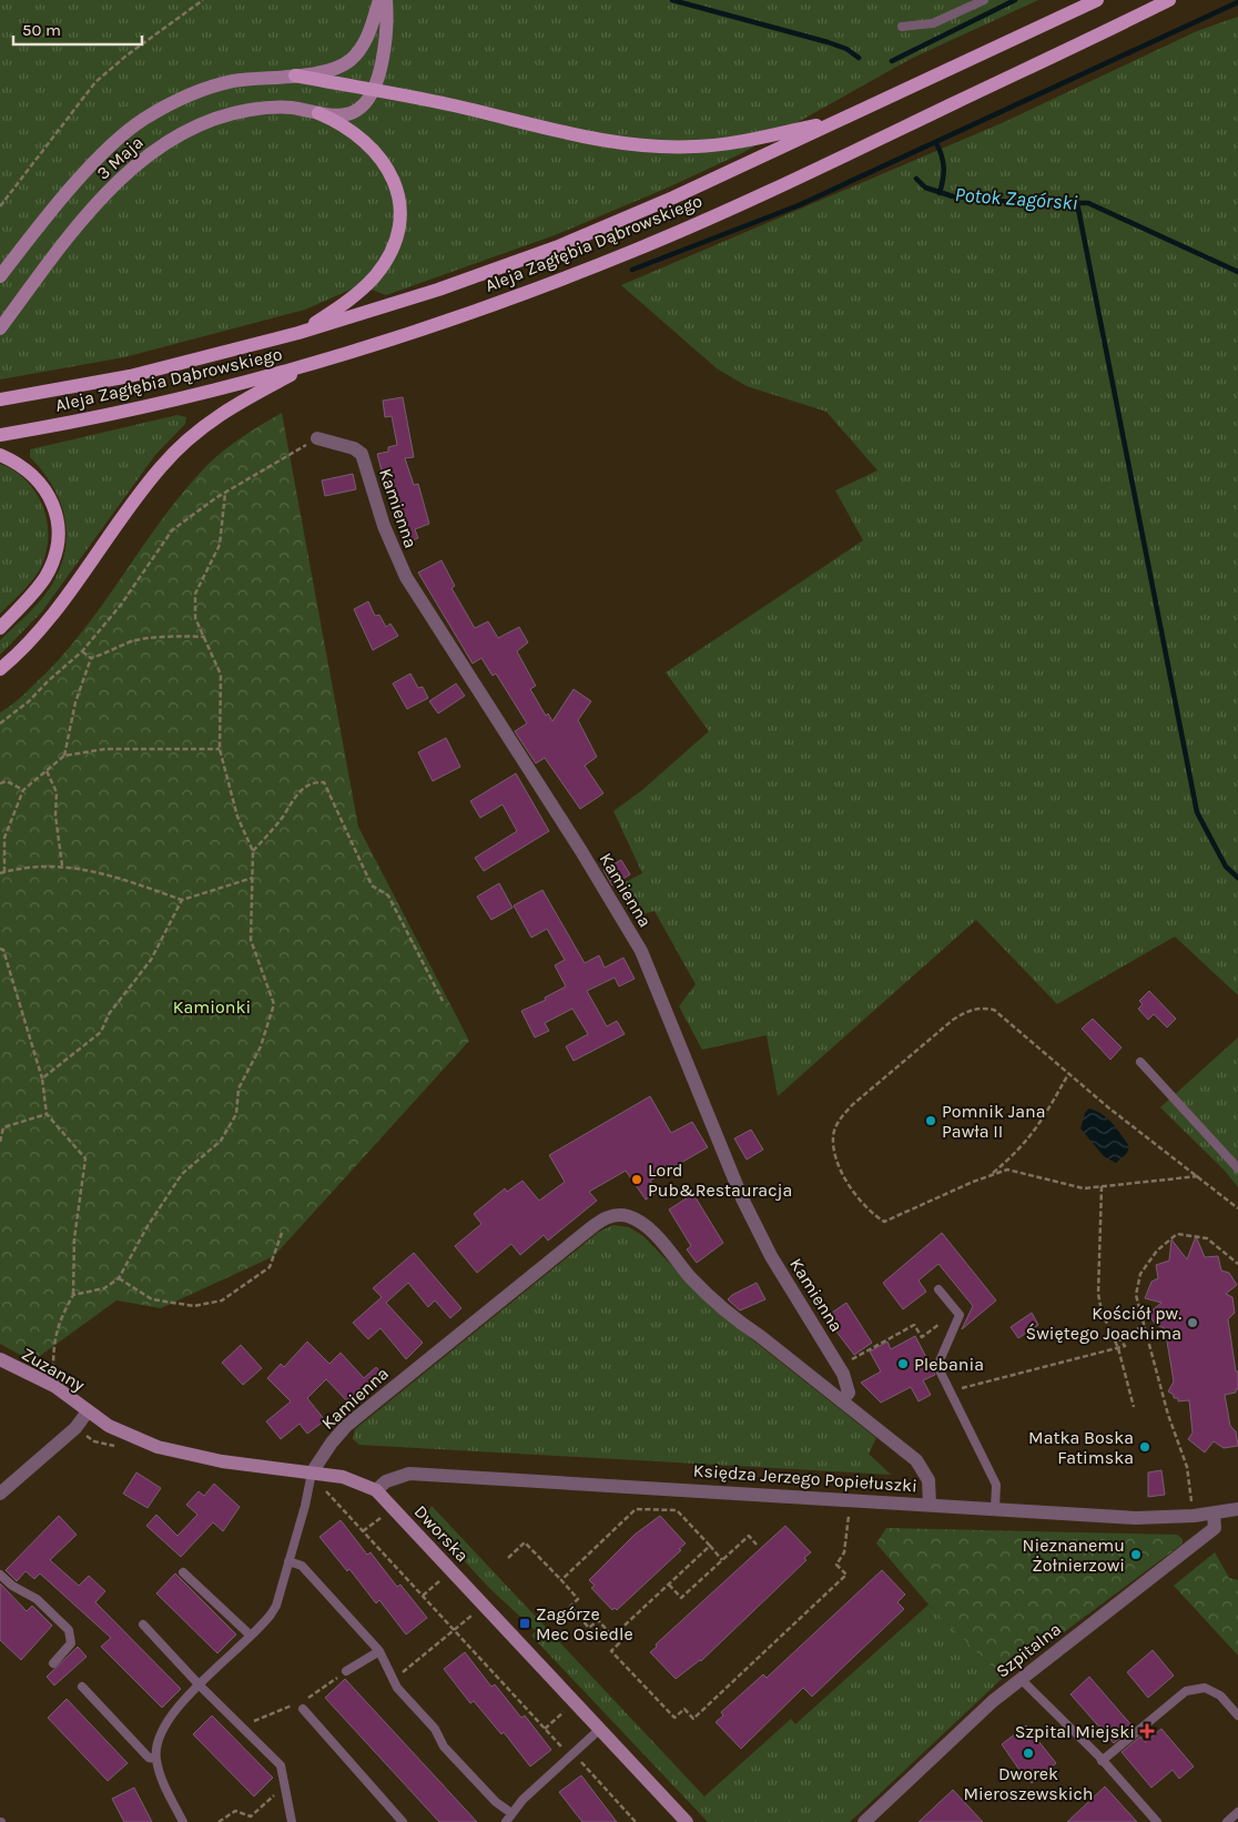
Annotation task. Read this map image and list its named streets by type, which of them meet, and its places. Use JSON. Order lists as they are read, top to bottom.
{
  "streets": {
    "main road": ["Aleja Zagłębia Dąbrowskiego"],
    "street": [
      "3 Maja",
      "Kamienna",
      "Zuzanny",
      "Księdza Jerzego Popiełuszki",
      "Dworska",
      "Szpitalna"
    ]
  },
  "crossings": [
    ["Kamienna", "Księdza Jerzego Popiełuszki"],
    ["Kamienna", "Dworska"],
    ["Zuzanny", "Dworska"],
    ["Księdza Jerzego Popiełuszki", "Dworska"],
    ["Księdza Jerzego Popiełuszki", "Szpitalna"]
  ],
  "water": ["Potok Zagórski"],
  "parks": ["Kamionki"],
  "places": {
    "other": [
      "Pomnik Jana Pawła II",
      "Lord Pub&Restauracja",
      "Kościół pw. Świętego Joachima",
      "Plebania",
      "Matka Boska Fatimska",
      "Nieznanemu Żołnierzowi",
      "Dworek Mieroszewskich"
    ],
    "transit": ["Zagórze Mec Osiedle"],
    "health": ["Szpital Miejski"]
  },
  "scale_bar": "50 m"
}
